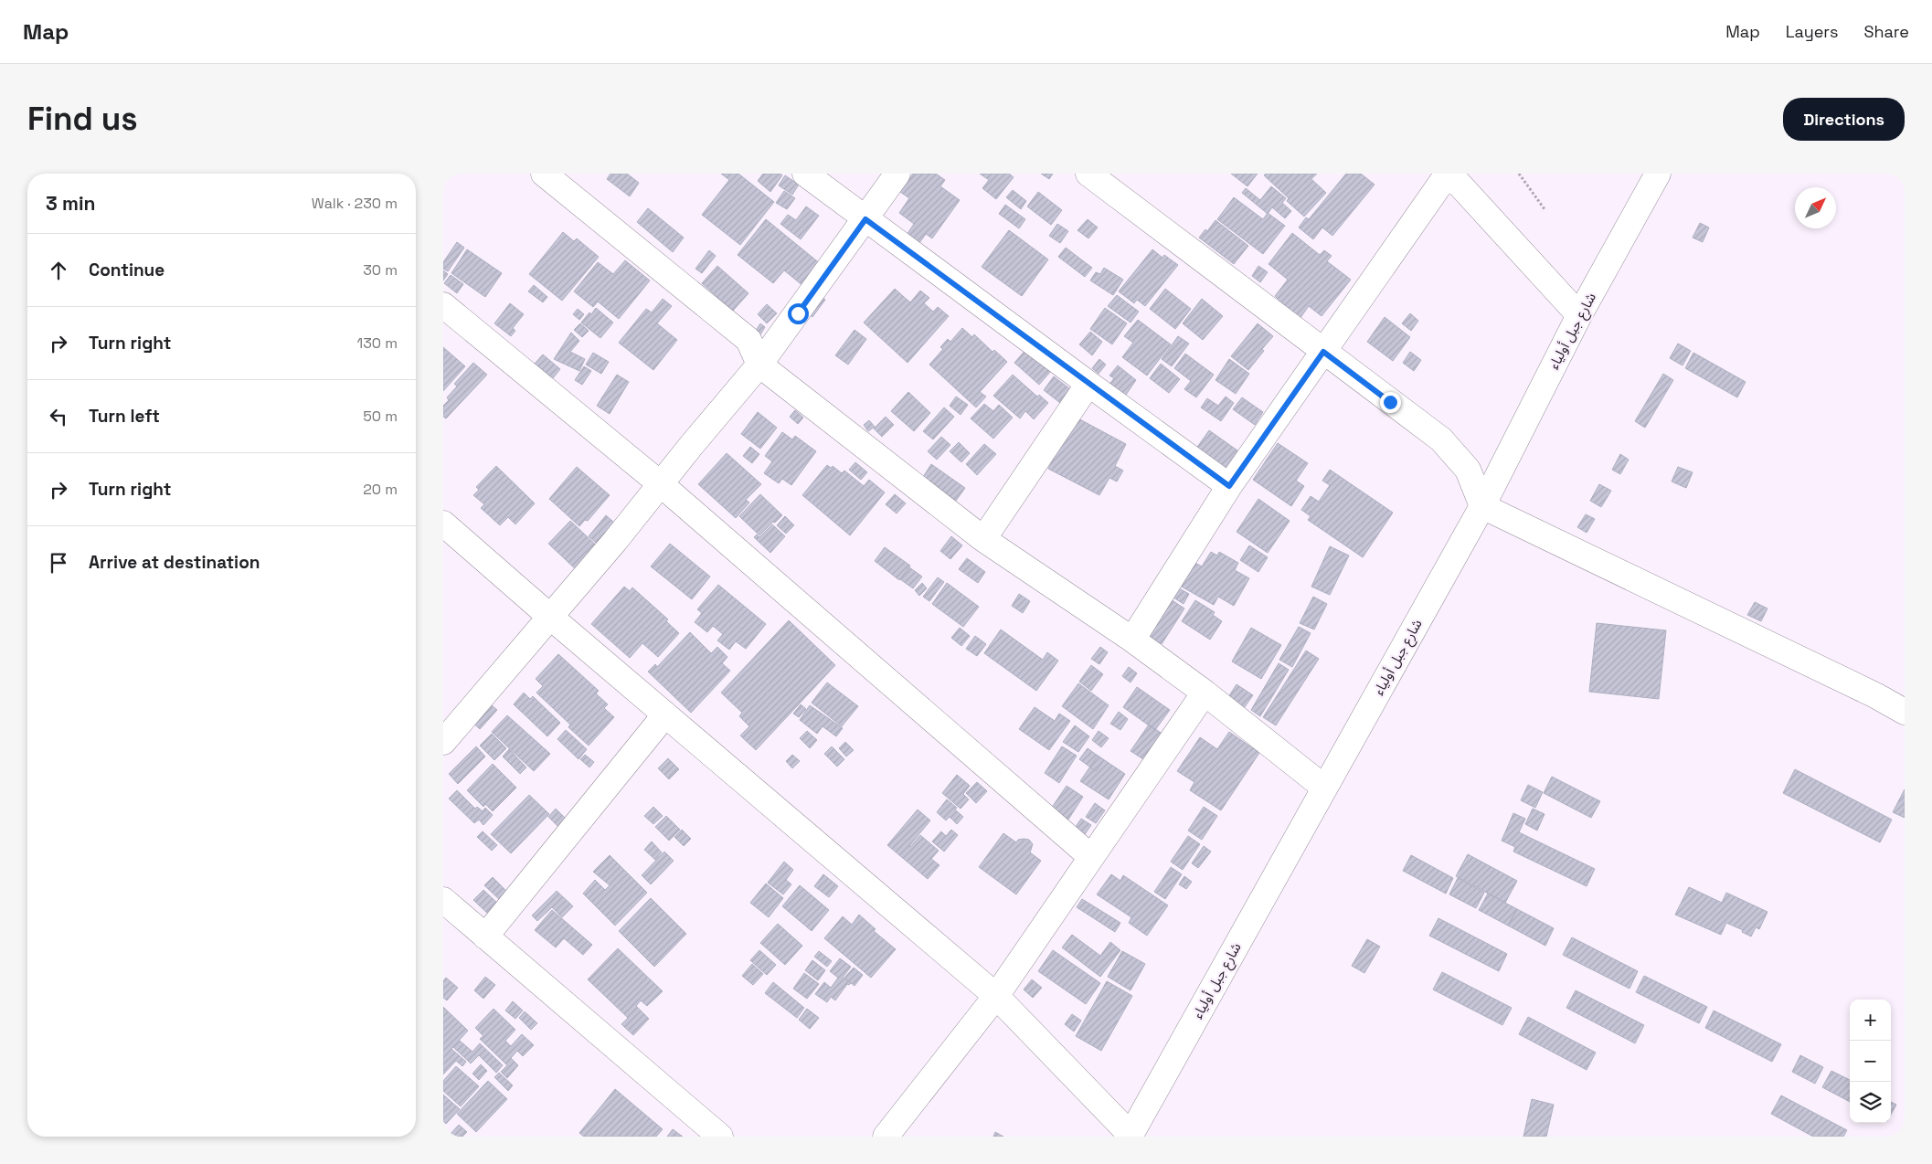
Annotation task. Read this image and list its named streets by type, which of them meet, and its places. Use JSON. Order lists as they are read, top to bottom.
{
  "streets": {
    "main road": ["شارع جبل أولياء"]
  },
  "north": "top right",
  "page": {
    "header": "Map",
    "nav": ["Map", "Layers", "Share"],
    "buttons": "Directions",
    "title": "Find us",
    "heading": ["3 min", "Walk · 230 m"],
    "list": [
      ["Continue", "30 m"],
      ["Turn right", "130 m"],
      ["Turn left", "50 m"],
      ["Turn right", "20 m"],
      "Arrive at destination"
    ],
    "map_buttons": ["+", "−"]
  }
}
